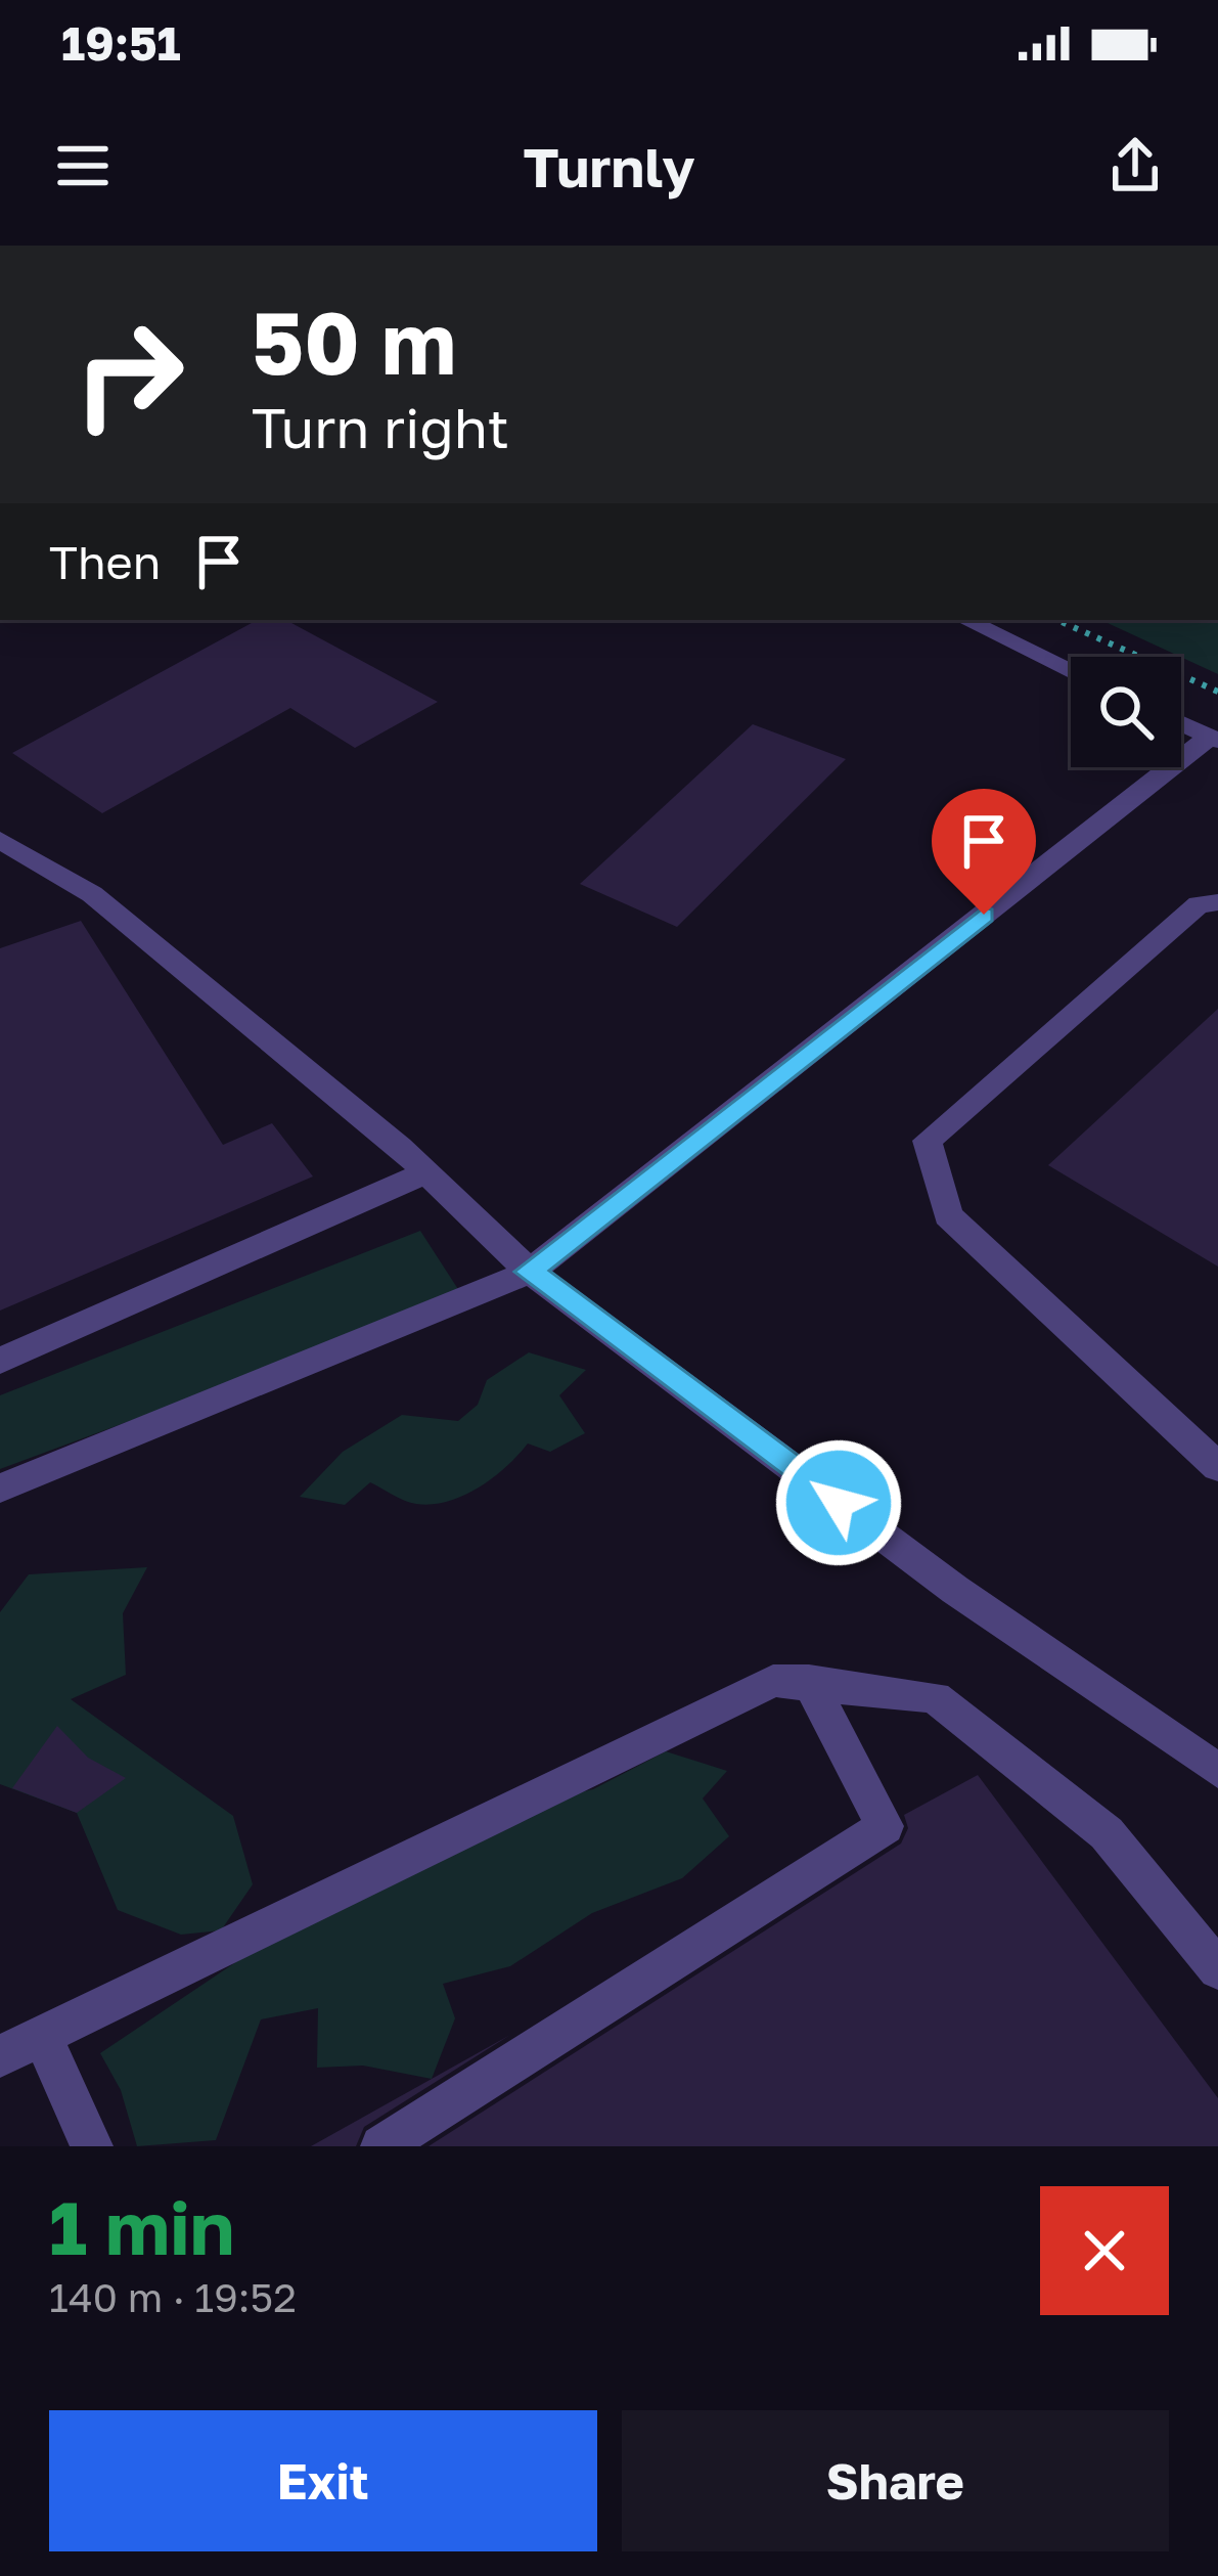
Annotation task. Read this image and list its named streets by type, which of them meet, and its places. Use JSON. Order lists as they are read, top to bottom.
{
  "page": {
    "status": "19:51",
    "header": "Turnly",
    "turn": ["50 m", "Turn right"],
    "then": "Then",
    "heading": ["1 min", "140 m · 19:52"],
    "buttons": ["Exit", "Share"]
  }
}
